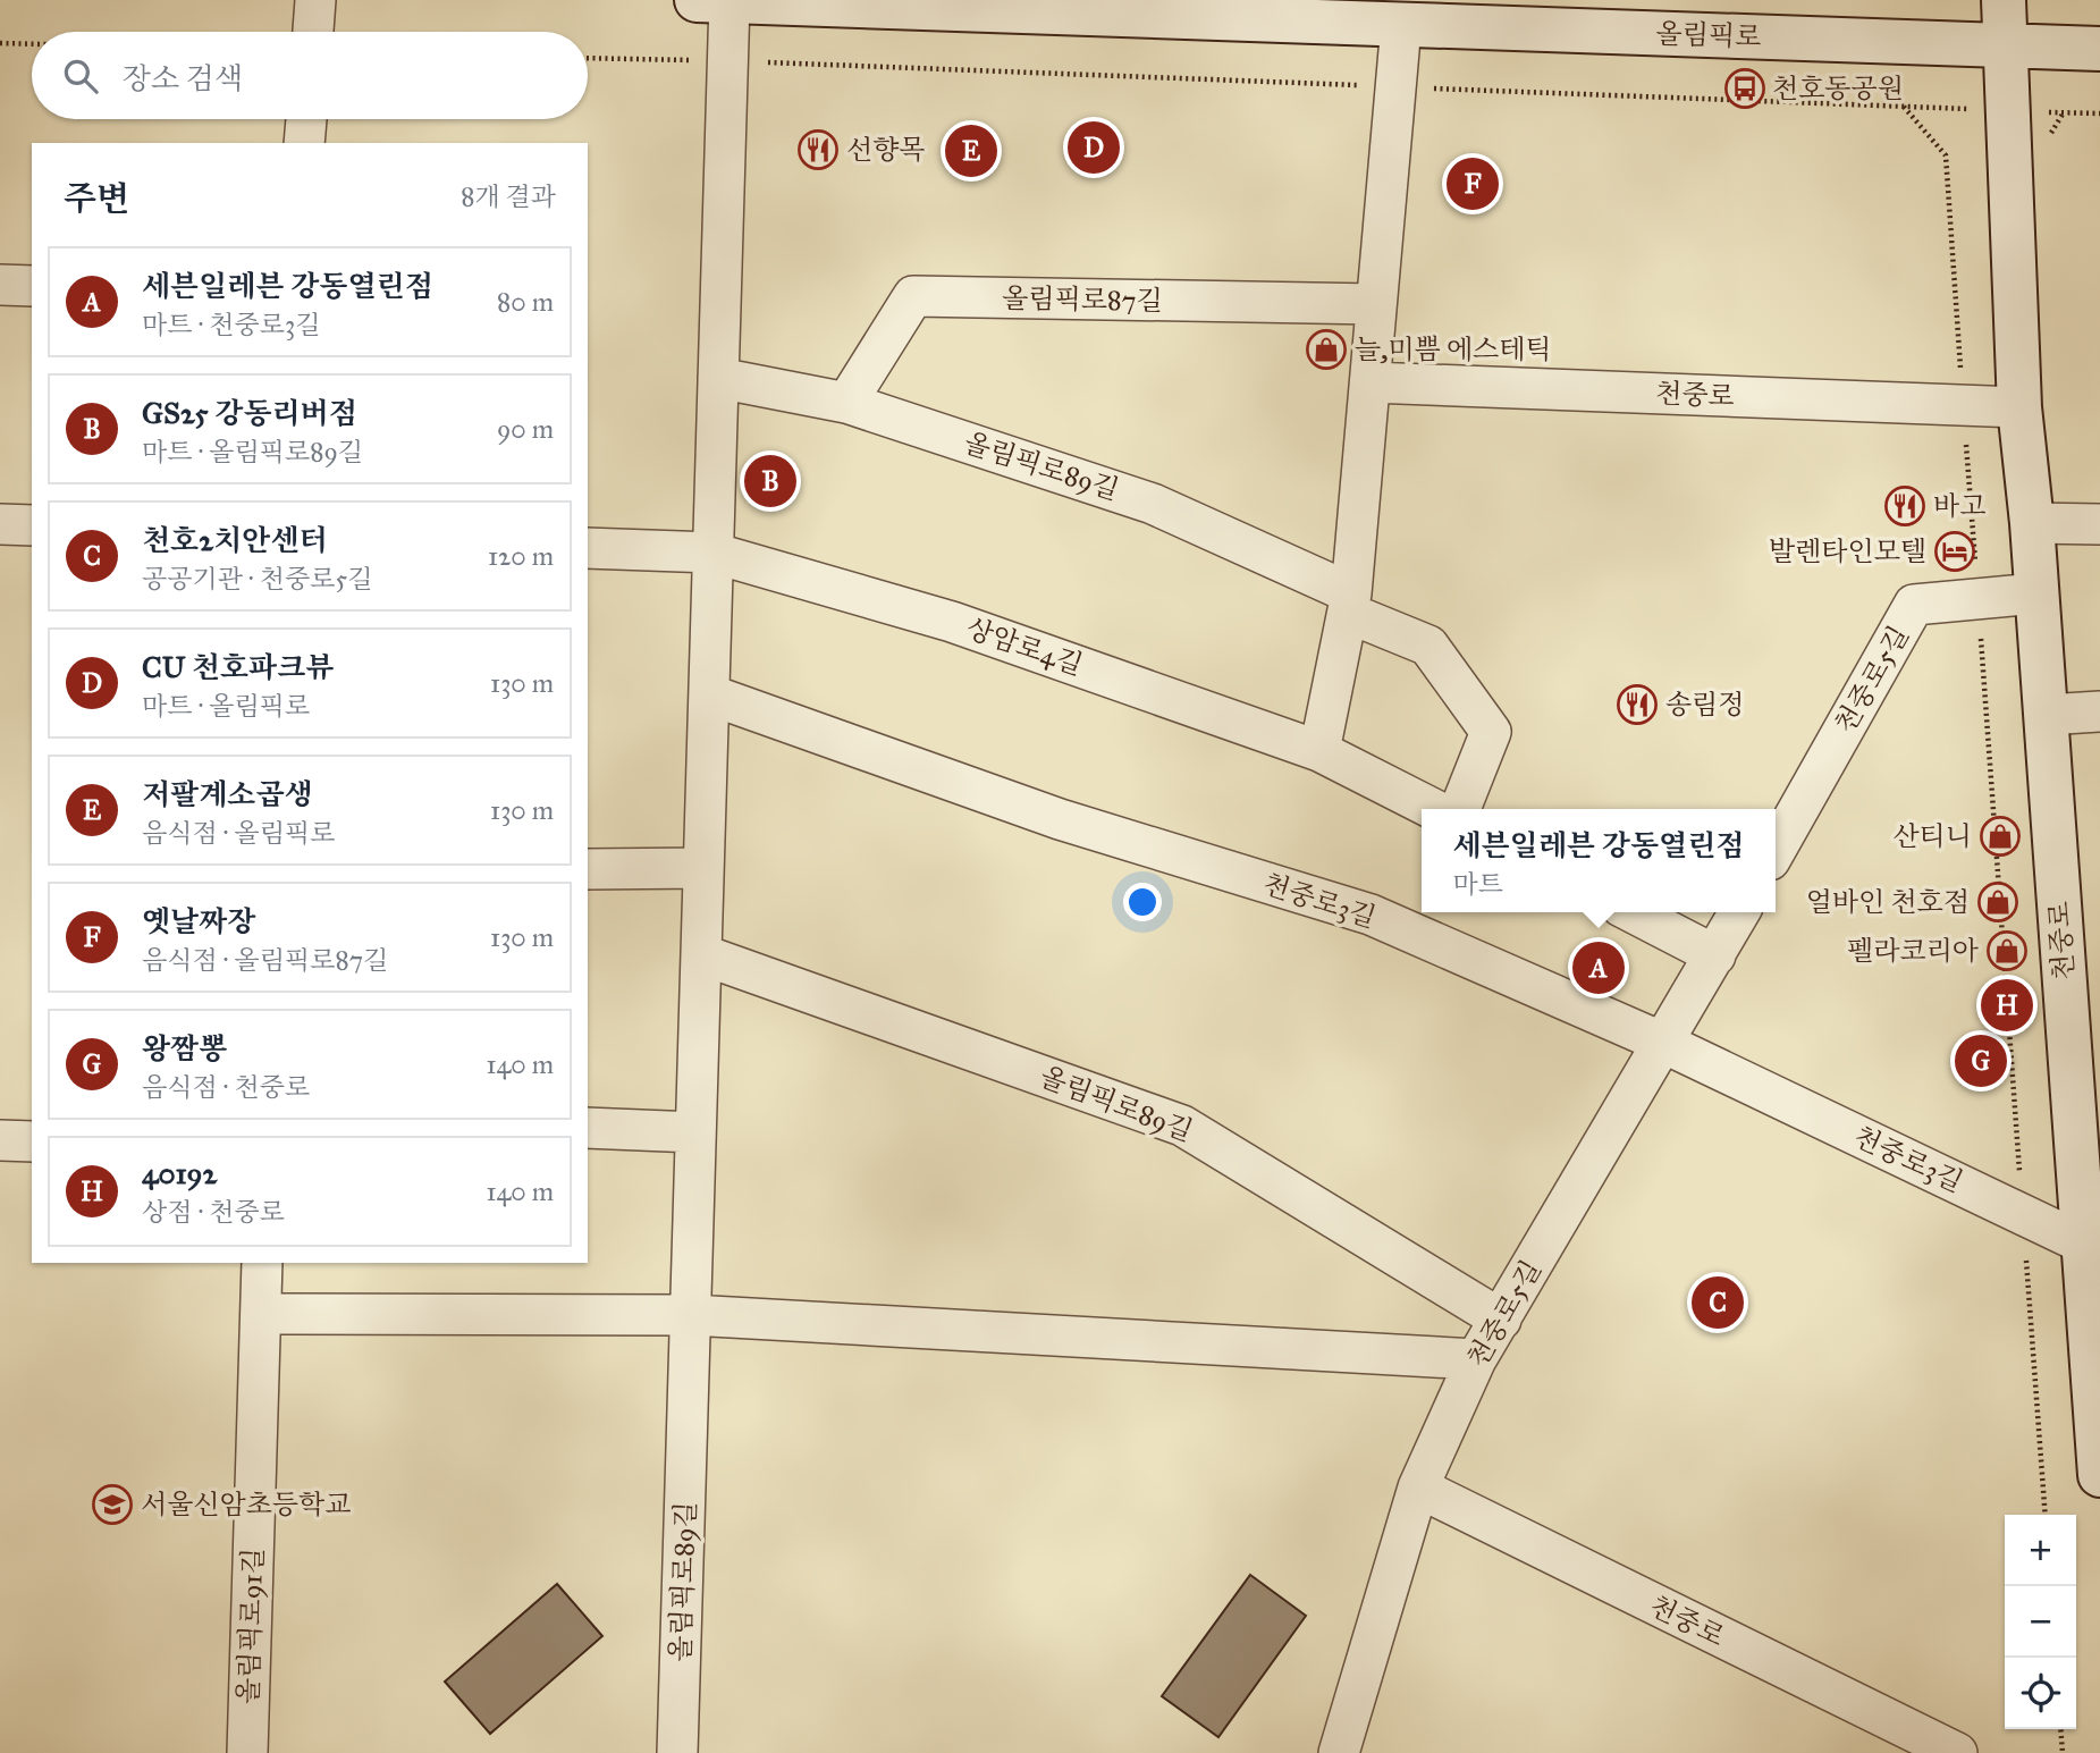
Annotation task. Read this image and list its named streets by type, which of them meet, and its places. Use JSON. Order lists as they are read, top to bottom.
{
  "streets": {
    "street": [
      "올림픽로",
      "올림픽로87길",
      "천중로",
      "올림픽로89길",
      "상암로4길",
      "천중로5길",
      "천중로3길",
      "올림픽로91길"
    ]
  },
  "crossings": [
    ["올림픽로", "천중로"],
    ["올림픽로", "올림픽로89길"],
    ["올림픽로87길", "올림픽로89길"],
    ["천중로", "천중로5길"],
    ["천중로", "천중로3길"],
    ["올림픽로89길", "상암로4길"],
    ["올림픽로89길", "천중로5길"],
    ["올림픽로89길", "천중로3길"],
    ["천중로5길", "천중로3길"]
  ],
  "places": {
    "bus stop": ["천호동공원"],
    "restaurant": ["선향목", "바고", "송림정"],
    "shop": [
      "늘,미쁨 에스테틱",
      "산티니",
      "얼바인 천호점",
      "펠라코리아"
    ],
    "hotel": ["발렌타인모텔"],
    "school or university": ["서울신암초등학교"]
  },
  "page": {
    "search": "장소 검색",
    "pins": [
      "D",
      "E",
      "F",
      "B",
      "A",
      "H",
      "G",
      "C"
    ],
    "heading": ["주변", "8개 결과"],
    "list": [
      {
        "mark": "A",
        "name": "세븐일레븐 강동열린점",
        "note": "마트 · 천중로3길",
        "value": "80 m"
      },
      {
        "mark": "B",
        "name": "GS25 강동리버점",
        "note": "마트 · 올림픽로89길",
        "value": "90 m"
      },
      {
        "mark": "C",
        "name": "천호2치안센터",
        "note": "공공기관 · 천중로5길",
        "value": "120 m"
      },
      {
        "mark": "D",
        "name": "CU 천호파크뷰",
        "note": "마트 · 올림픽로",
        "value": "130 m"
      },
      {
        "mark": "E",
        "name": "저팔계소곱생",
        "note": "음식점 · 올림픽로",
        "value": "130 m"
      },
      {
        "mark": "F",
        "name": "옛날짜장",
        "note": "음식점 · 올림픽로87길",
        "value": "130 m"
      },
      {
        "mark": "G",
        "name": "왕짬뽕",
        "note": "음식점 · 천중로",
        "value": "140 m"
      },
      {
        "mark": "H",
        "name": "40192",
        "note": "상점 · 천중로",
        "value": "140 m"
      }
    ],
    "popup": ["세븐일레븐 강동열린점", "마트"],
    "map_buttons": ["+", "−"]
  }
}
